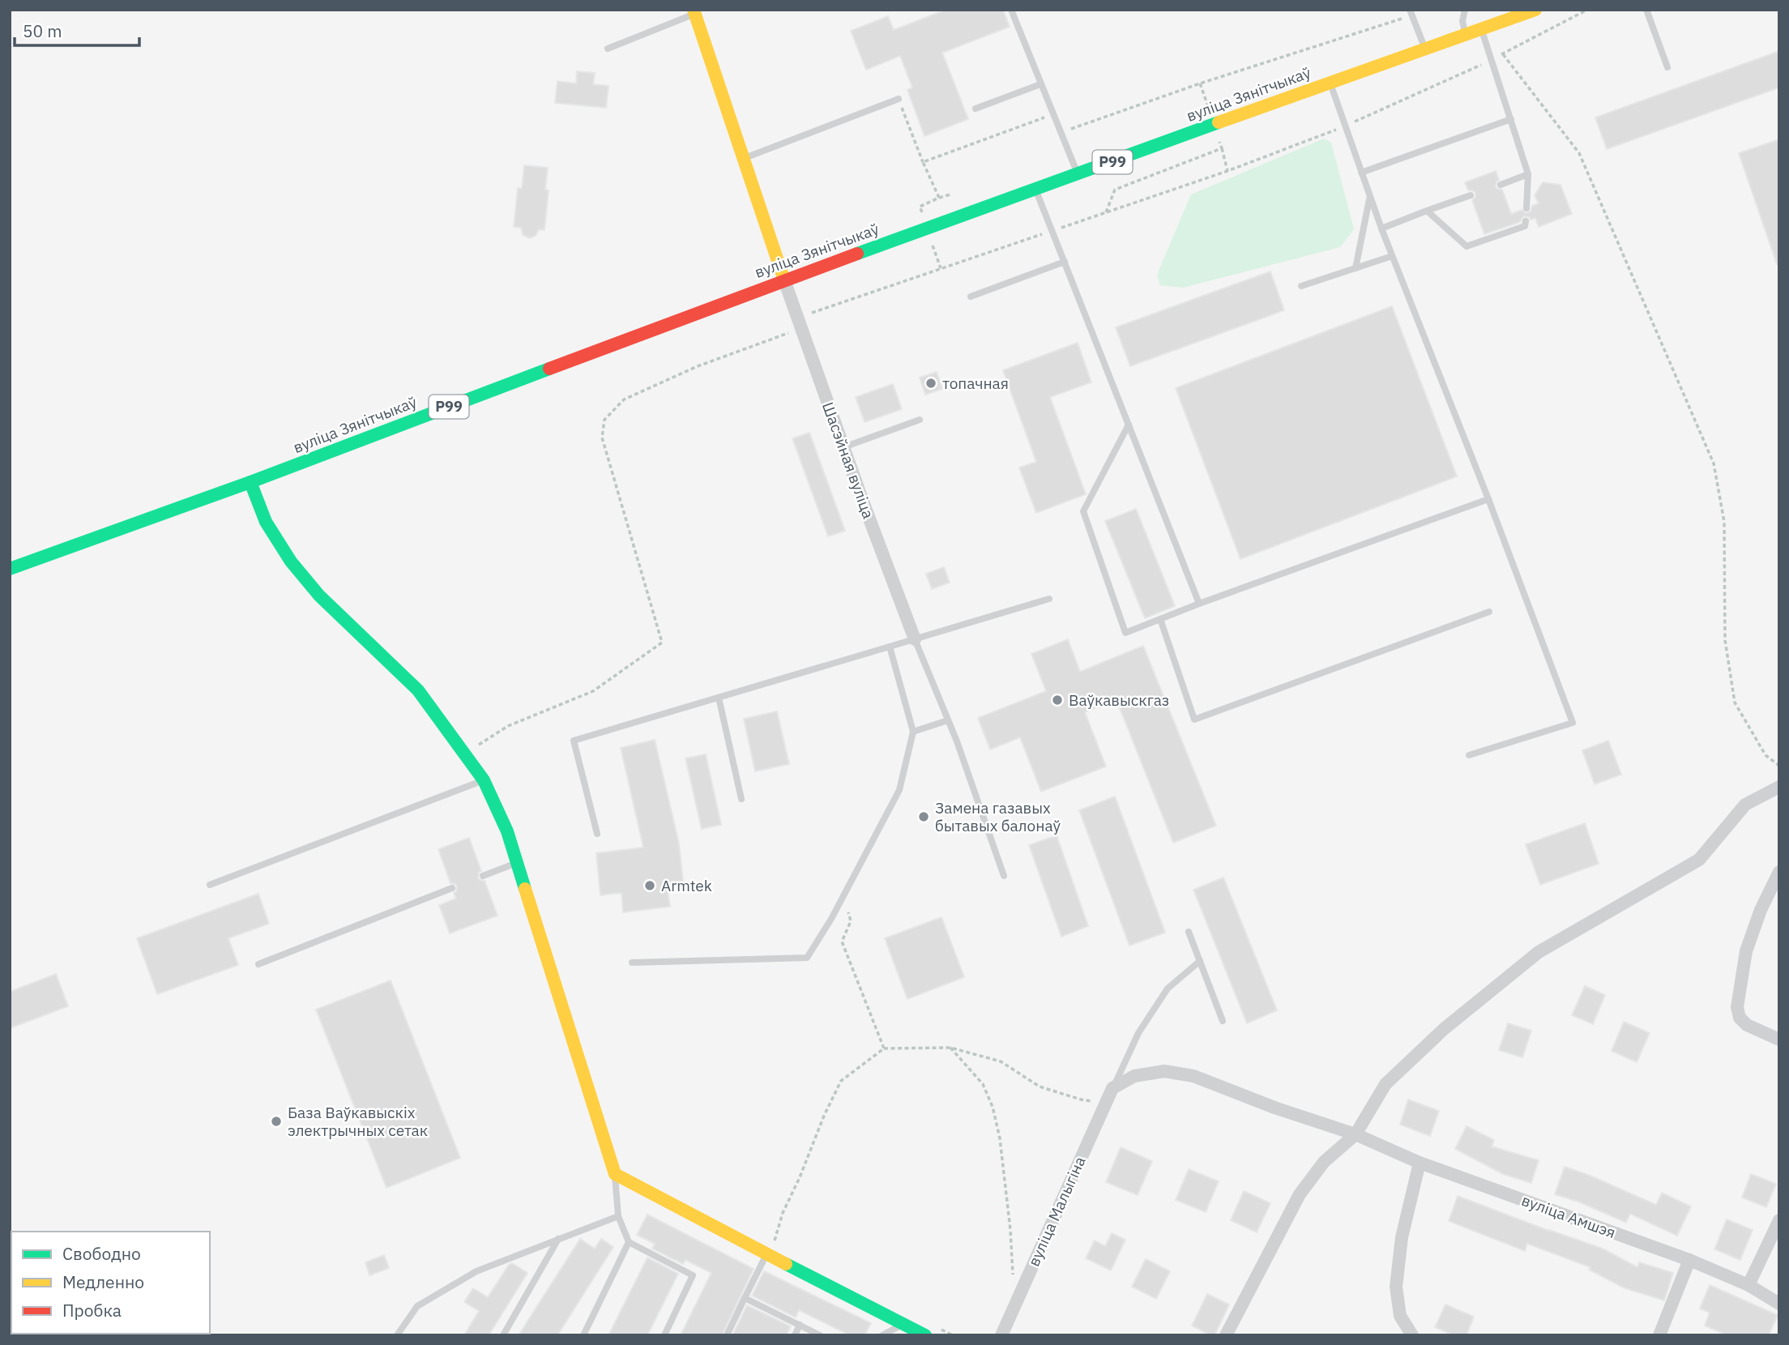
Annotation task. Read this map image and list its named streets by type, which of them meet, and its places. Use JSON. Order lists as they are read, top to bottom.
{
  "streets": {
    "main road": ["вуліца Зянітчыкаў", "Р99"],
    "street": ["Шасэйная вуліца", "вуліца Малыгіна", "вуліца Амшэя"]
  },
  "crossings": [
    ["вуліца Зянітчыкаў", "Шасэйная вуліца"],
    ["вуліца Малыгіна", "вуліца Амшэя"]
  ],
  "places": [
    "топачная",
    "Ваўкавыскгаз",
    "Замена газавых бытавых балонаў",
    "Armtek",
    "База Ваўкавыскіх электрычных сетак"
  ],
  "legend": ["Свободно", "Медленно", "Пробка"],
  "scale_bar": "50 m"
}
